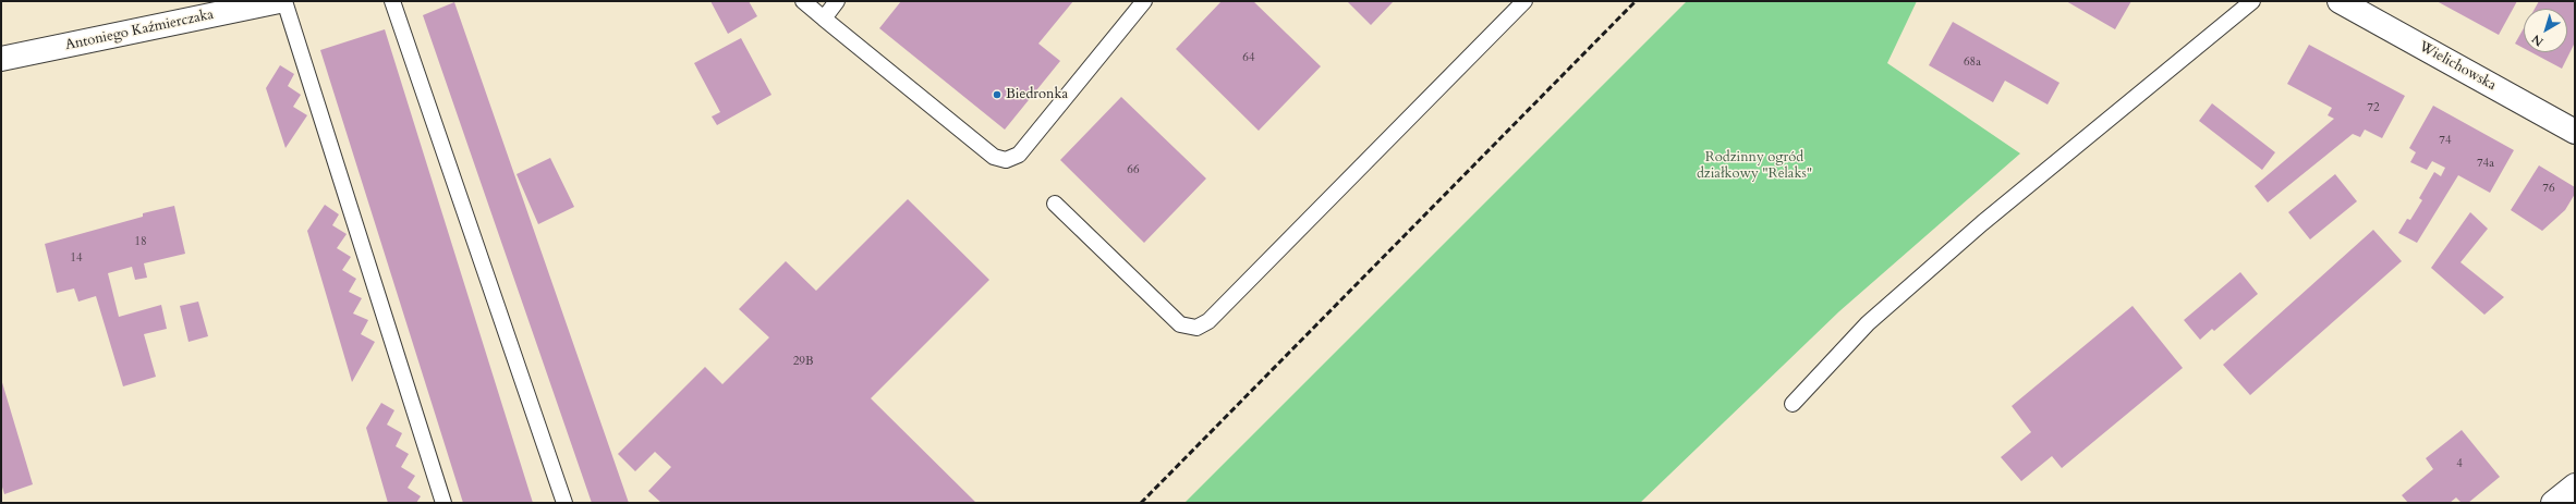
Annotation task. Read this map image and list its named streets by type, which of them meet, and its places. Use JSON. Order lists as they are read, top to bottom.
{
  "streets": {
    "street": ["Antoniego Kaźmierczaka", "Wielichowska"]
  },
  "parks": ["Rodzinny ogród działkowy \"Relaks\""],
  "places": ["Biedronka"],
  "house_numbers": [
    "64",
    "68a",
    "72",
    "74",
    "74a",
    "66",
    "76",
    "18",
    "14",
    "29B",
    "4"
  ],
  "north": "bottom left"
}
